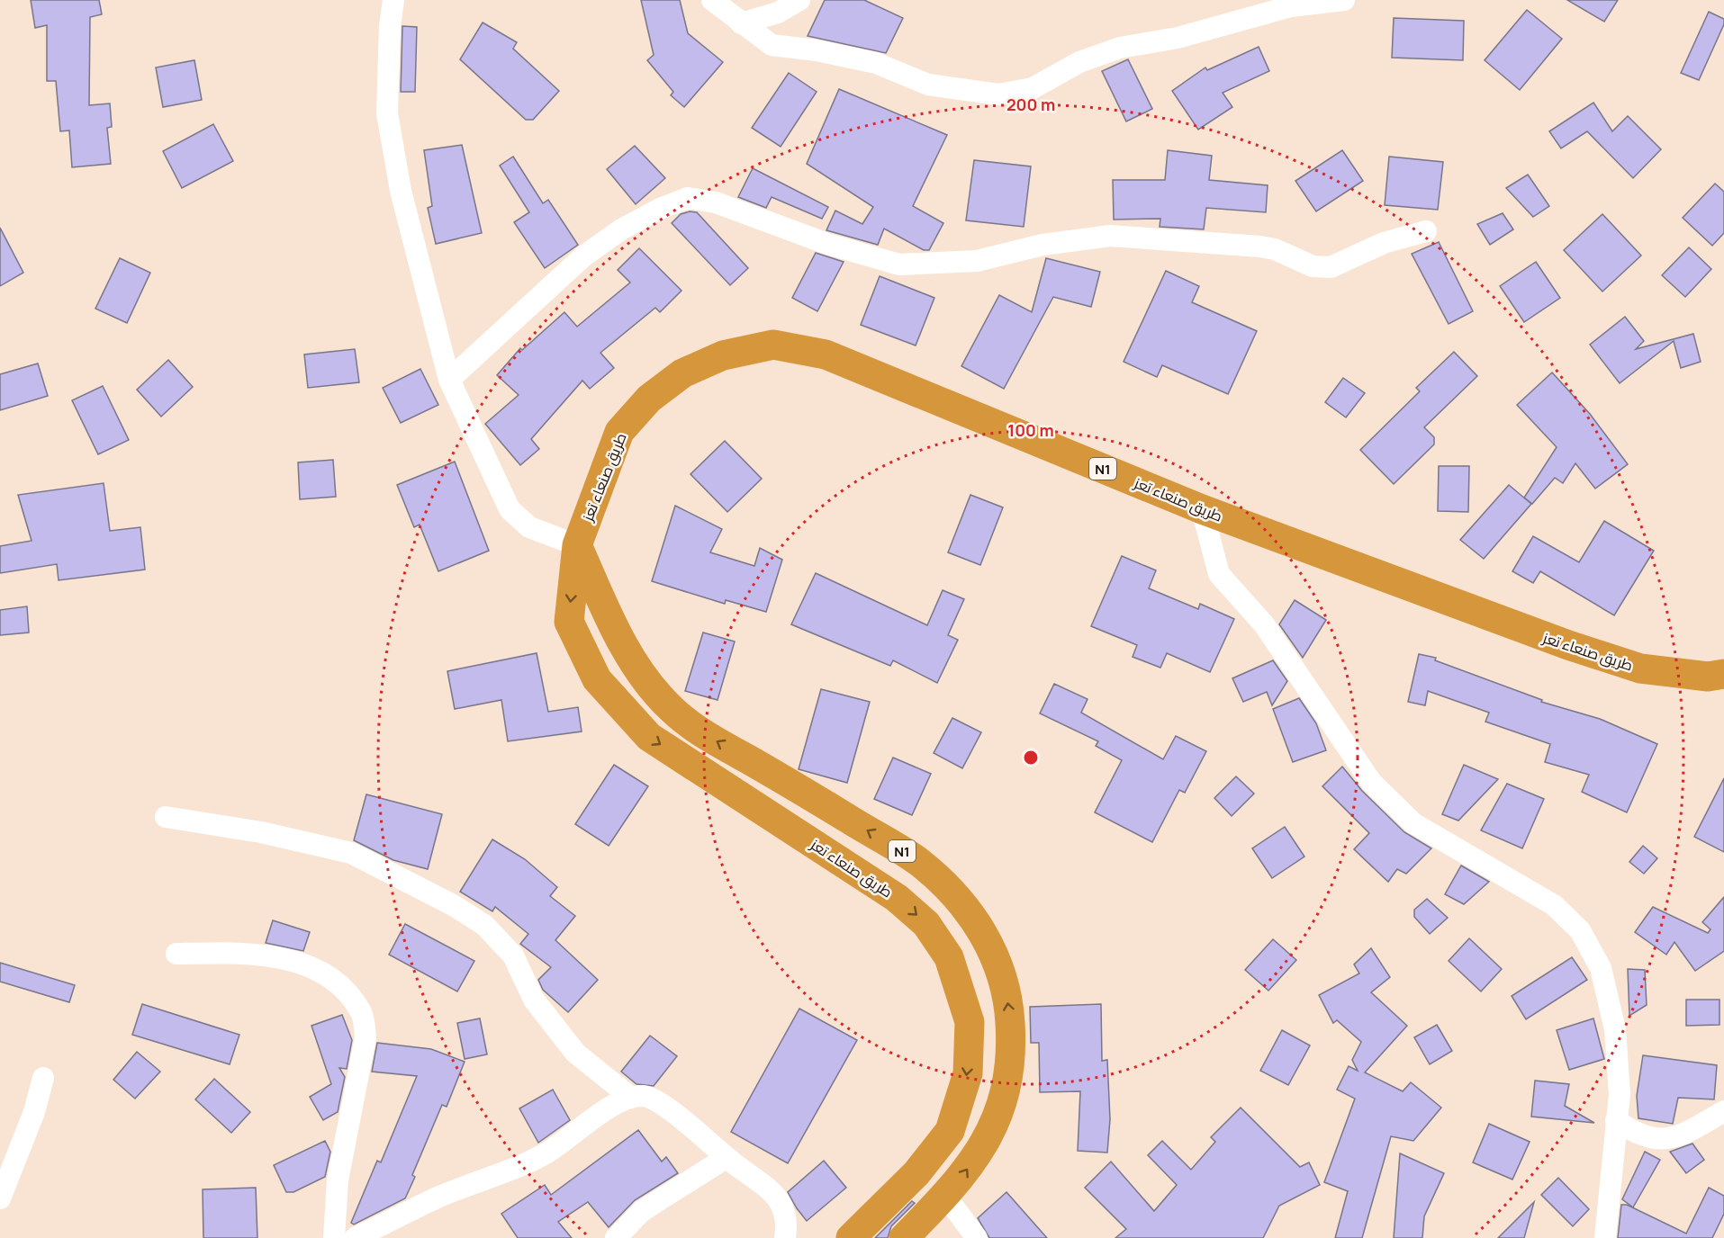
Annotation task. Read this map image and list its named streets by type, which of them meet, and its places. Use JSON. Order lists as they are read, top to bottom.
{
  "streets": {
    "highway": ["N1", "طريق صنعاء تعز"]
  },
  "crossings": [
    ["N1", "طريق صنعاء تعز"]
  ],
  "rings": ["200 m", "100 m"]
}
